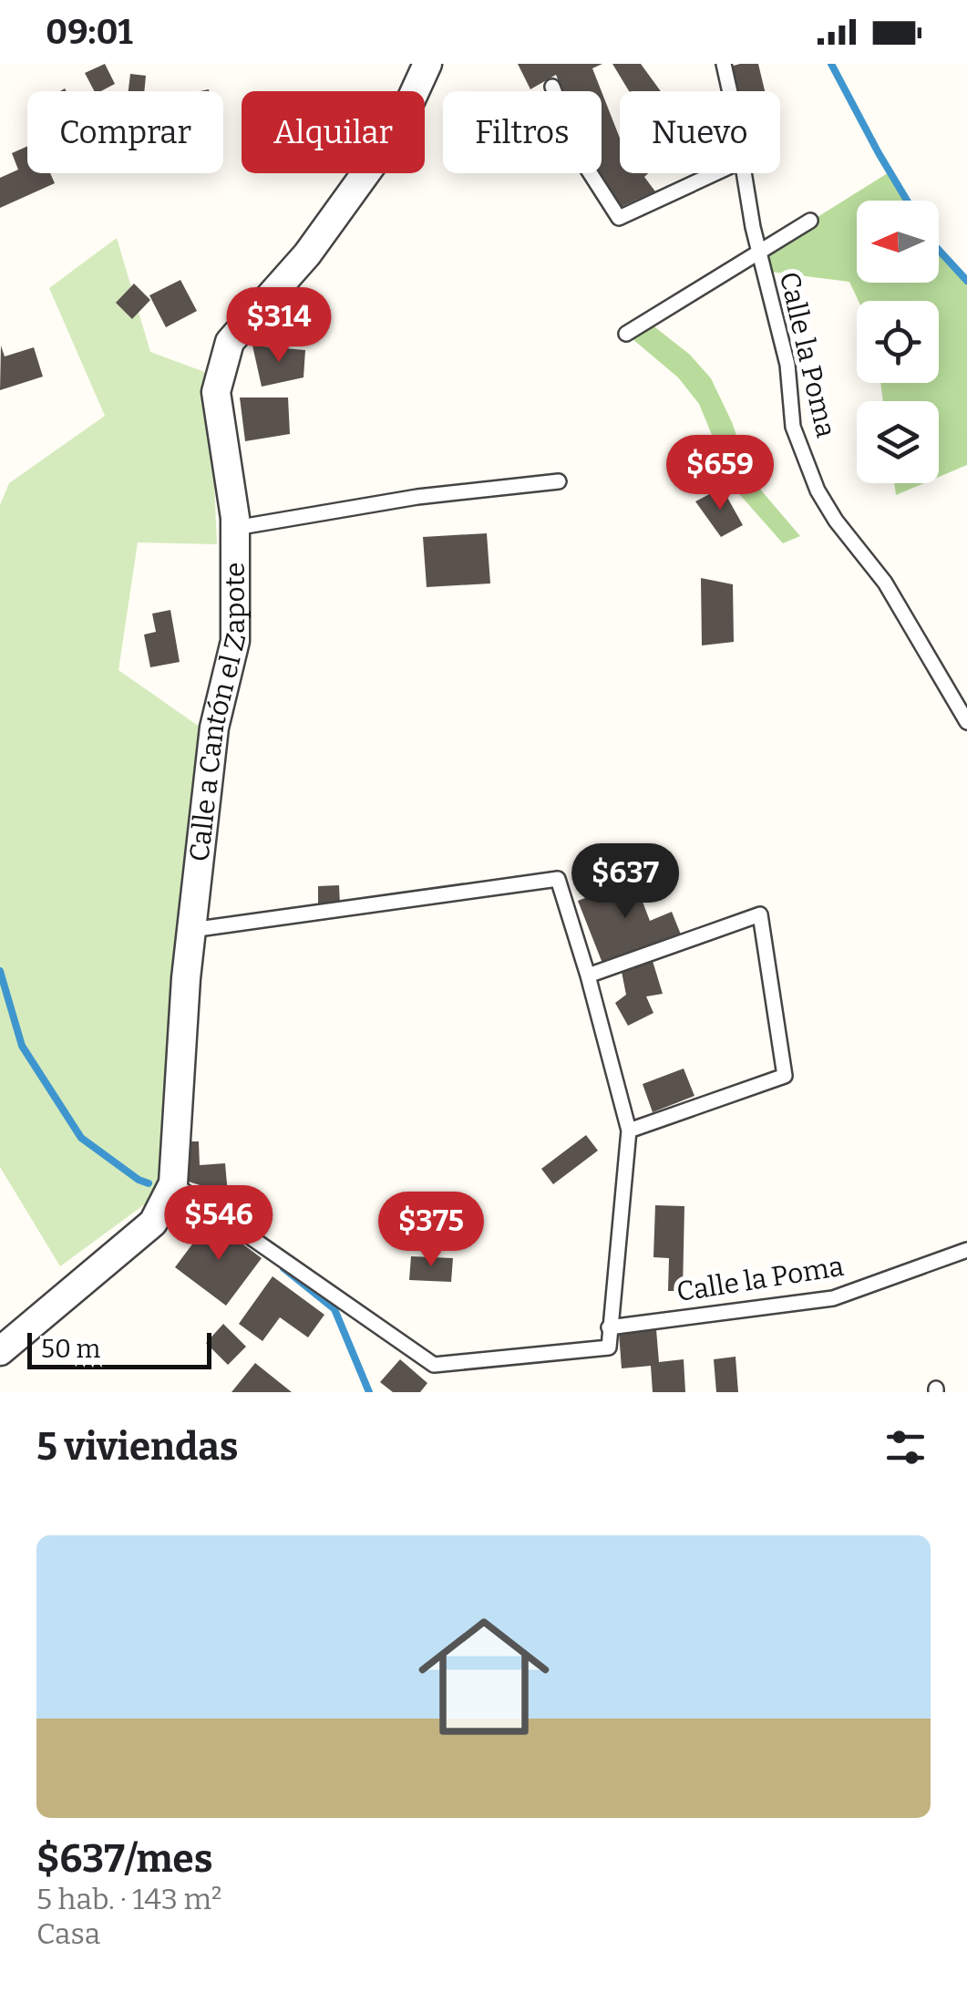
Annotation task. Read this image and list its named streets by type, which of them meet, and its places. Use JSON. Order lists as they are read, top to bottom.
{
  "streets": {
    "street": ["Calle a Cantón el Zapote"],
    "lane": ["Calle la Poma"]
  },
  "scale_bar": "50 m",
  "north": "left",
  "page": {
    "status": "09:01",
    "chip": [
      "Comprar",
      "Alquilar",
      "Filtros",
      "Nuevo"
    ],
    "price": [
      "$314",
      "$659",
      "$637",
      "$546",
      "$375"
    ],
    "scale": "50 m",
    "heading": "5 viviendas",
    "list": [
      {
        "name": "$637/mes",
        "note": "5 hab. · 143 m² · Casa"
      }
    ]
  }
}
